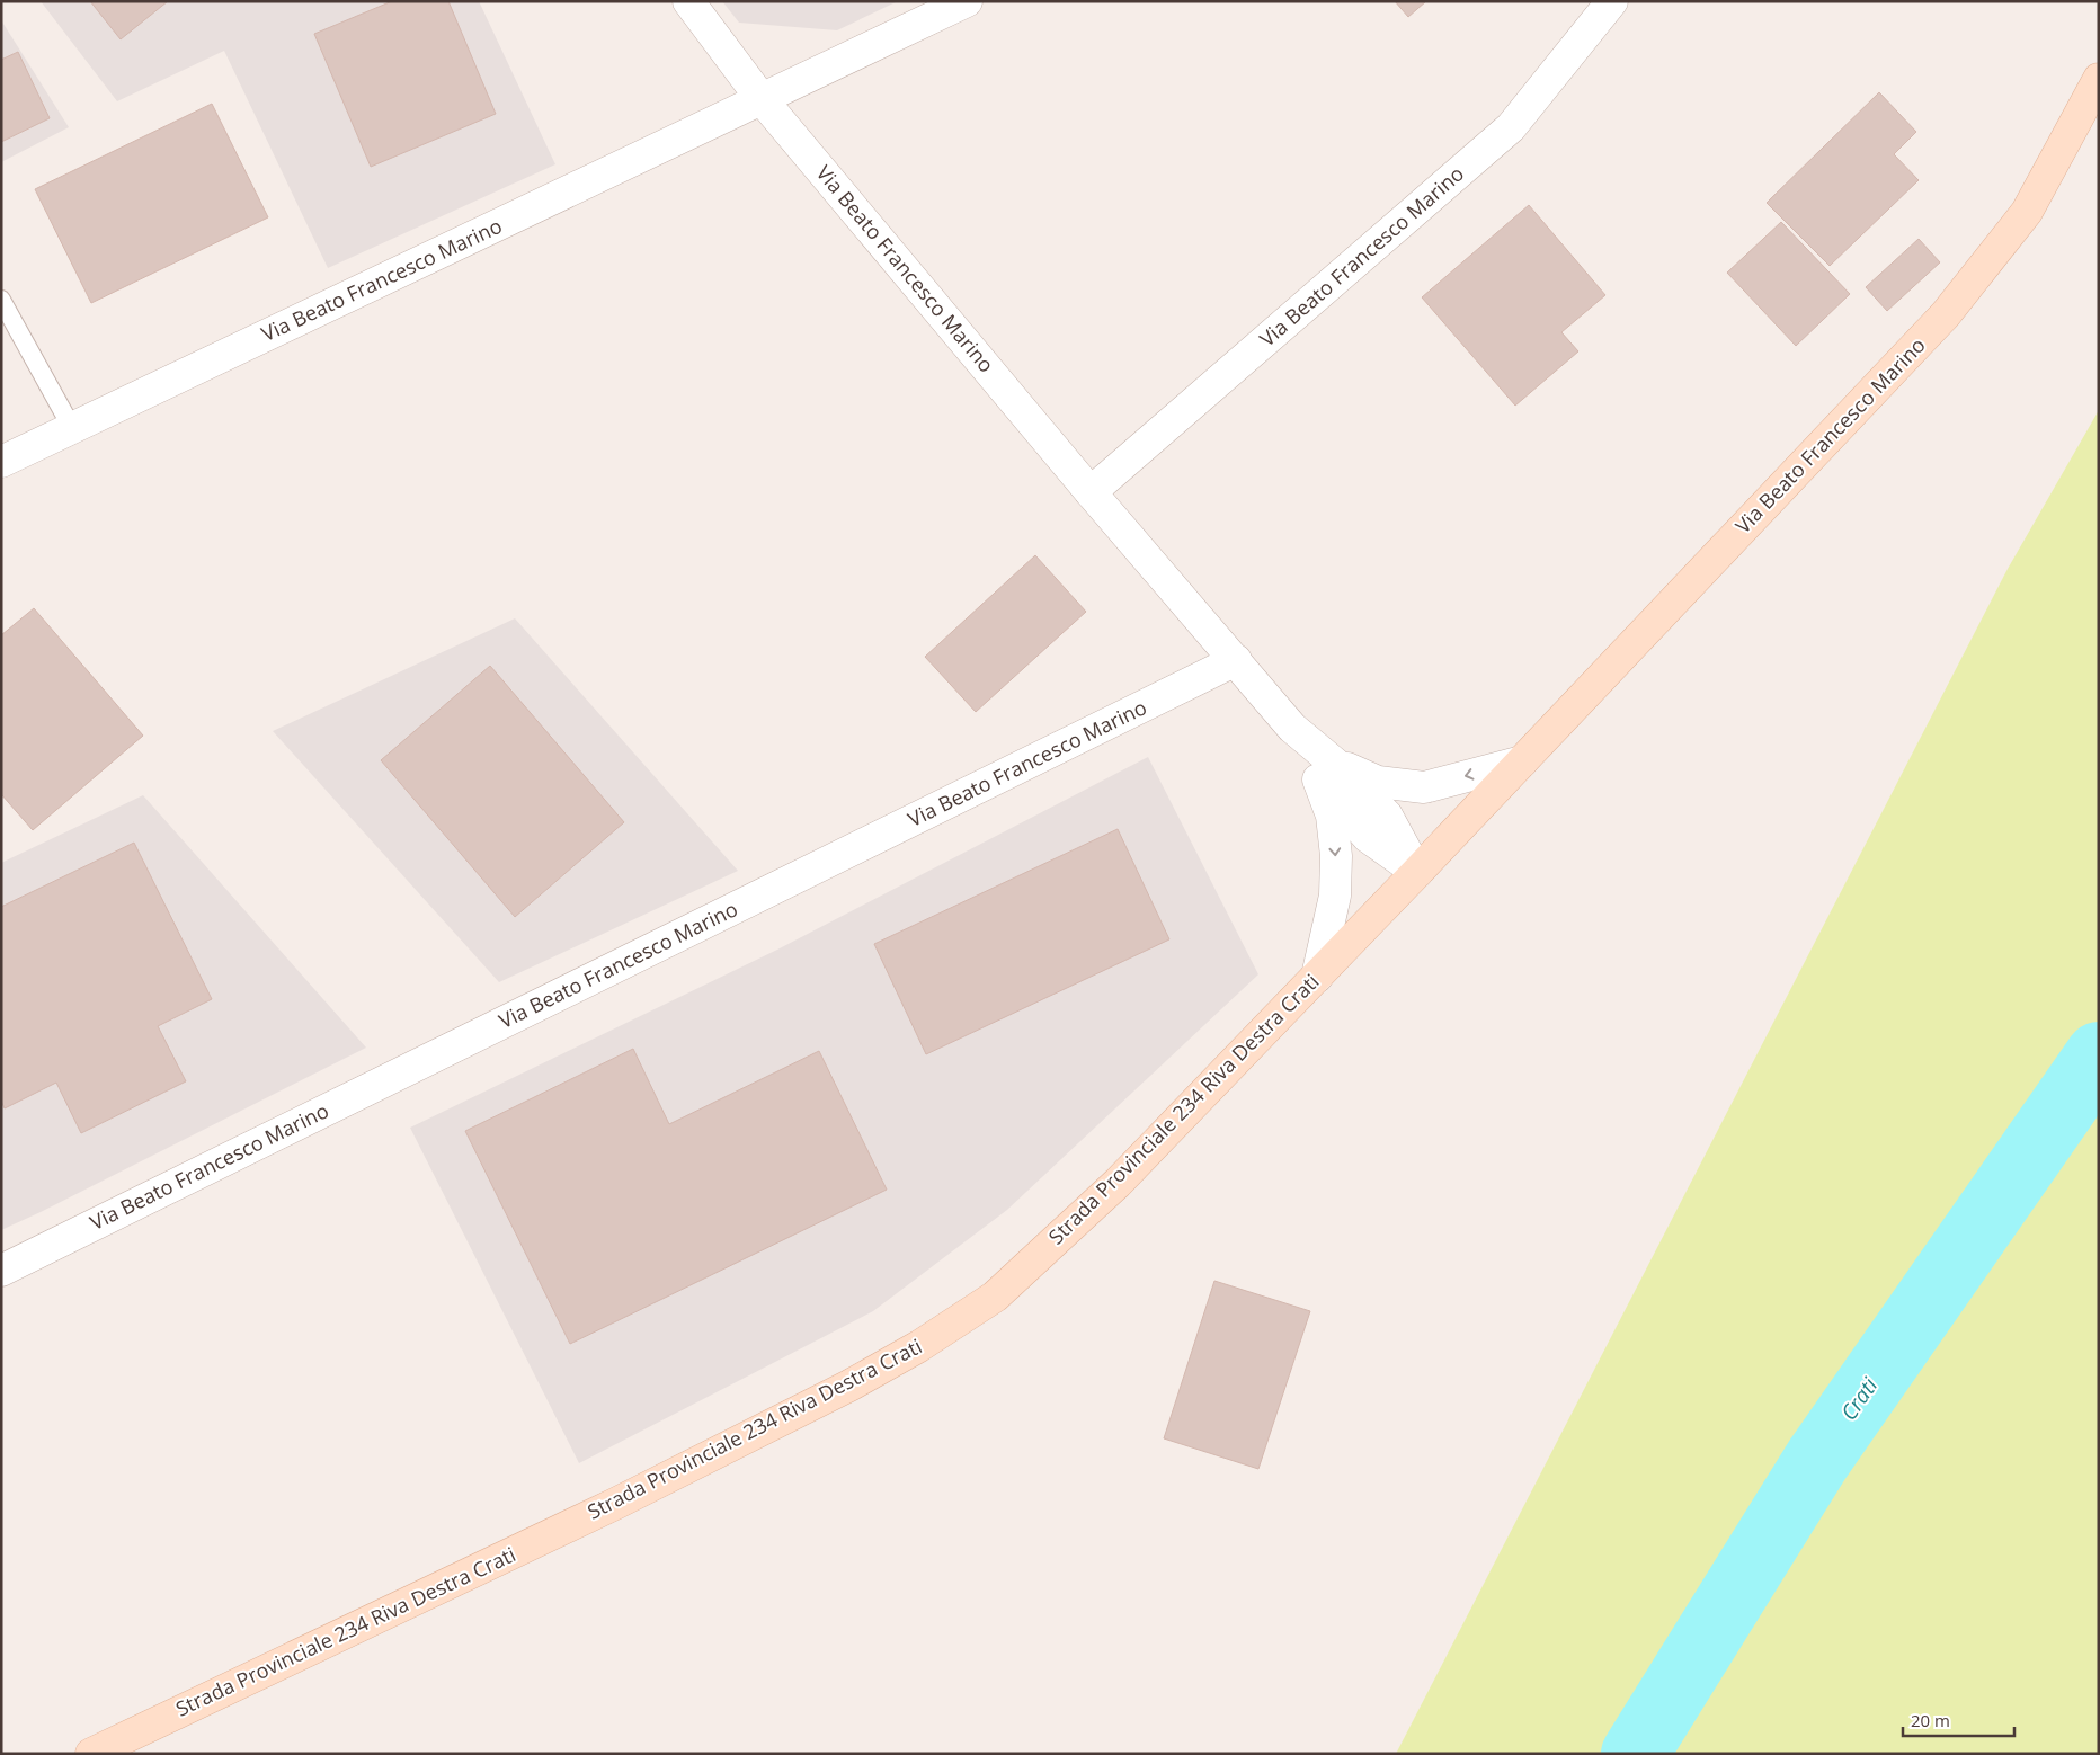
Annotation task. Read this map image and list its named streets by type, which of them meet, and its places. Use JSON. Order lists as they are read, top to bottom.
{
  "streets": {
    "main road": ["Via Beato Francesco Marino", "Strada Provinciale 234 Riva Destra Crati"]
  },
  "crossings": [
    ["Via Beato Francesco Marino", "Strada Provinciale 234 Riva Destra Crati"]
  ],
  "water": ["Crati"],
  "scale_bar": "20 m"
}
